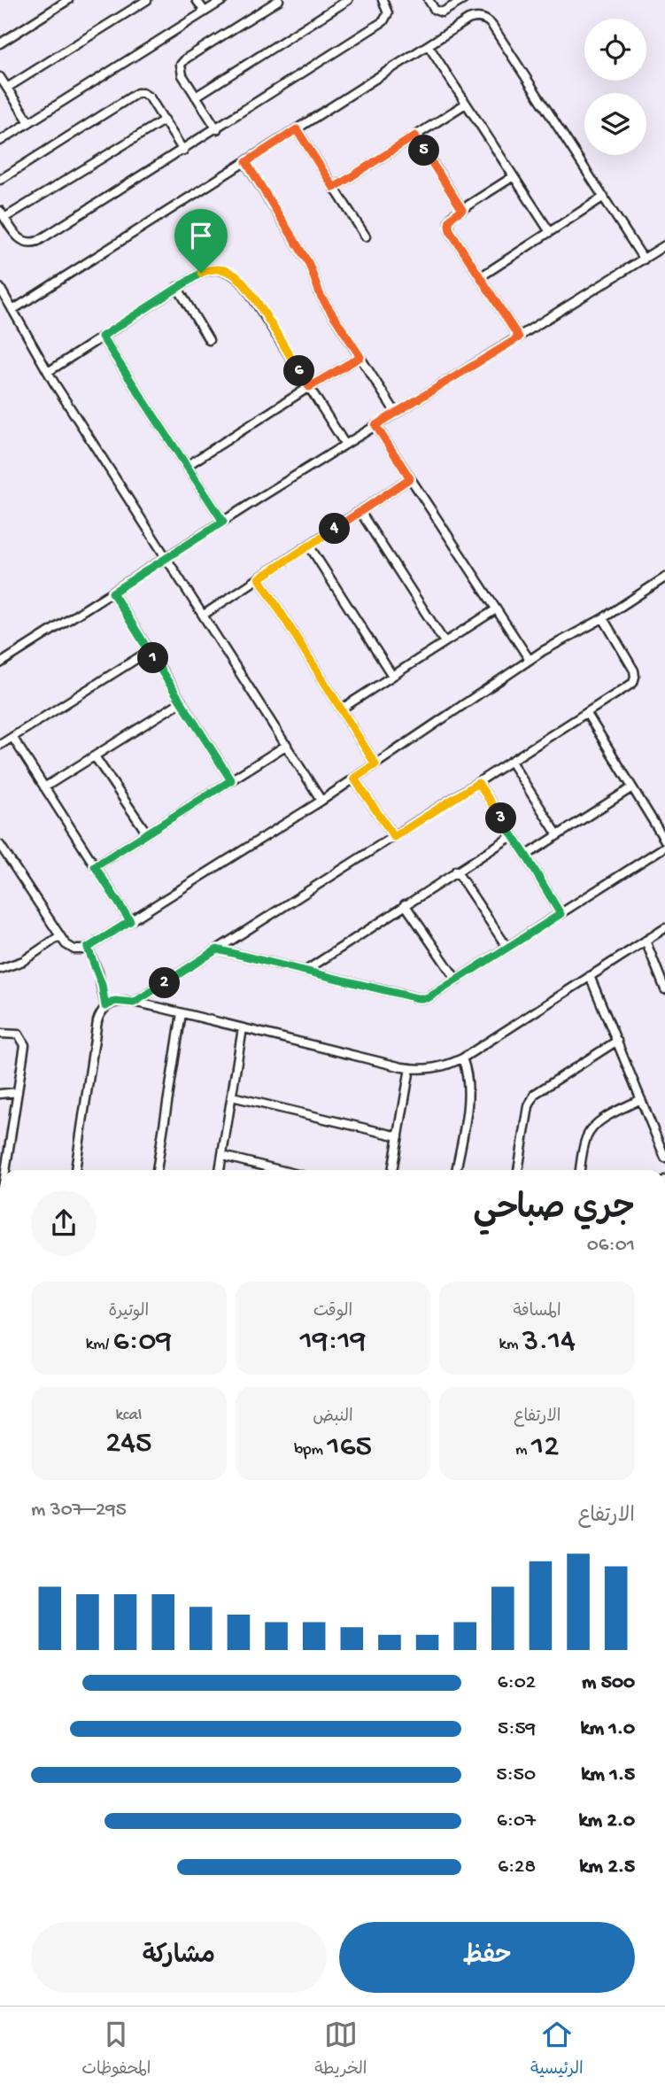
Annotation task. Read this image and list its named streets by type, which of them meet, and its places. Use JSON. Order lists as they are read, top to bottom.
{
  "page": {
    "pins": [
      "5",
      "6",
      "4",
      "1",
      "3",
      "2"
    ],
    "heading": ["جري صباحي", "06:01"],
    "stats": [
      ["المسافة", "3.14 km"],
      ["الوقت", "19:19"],
      ["الوتيرة", "6:09 /km"],
      ["الارتفاع", "12 m"],
      ["النبض", "165 bpm"],
      ["kcal", "245"]
    ],
    "chart": ["الارتفاع", "295–307 m"],
    "list": [
      {
        "name": "500 m",
        "note": "6:02"
      },
      {
        "name": "1.0 km",
        "note": "5:59"
      },
      {
        "name": "1.5 km",
        "note": "5:50"
      },
      {
        "name": "2.0 km",
        "note": "6:07"
      },
      {
        "name": "2.5 km",
        "note": "6:28"
      }
    ],
    "buttons": ["حفظ", "مشاركة"],
    "tabs": ["الرئيسية", "الخريطة", "المحفوظات"]
  }
}
